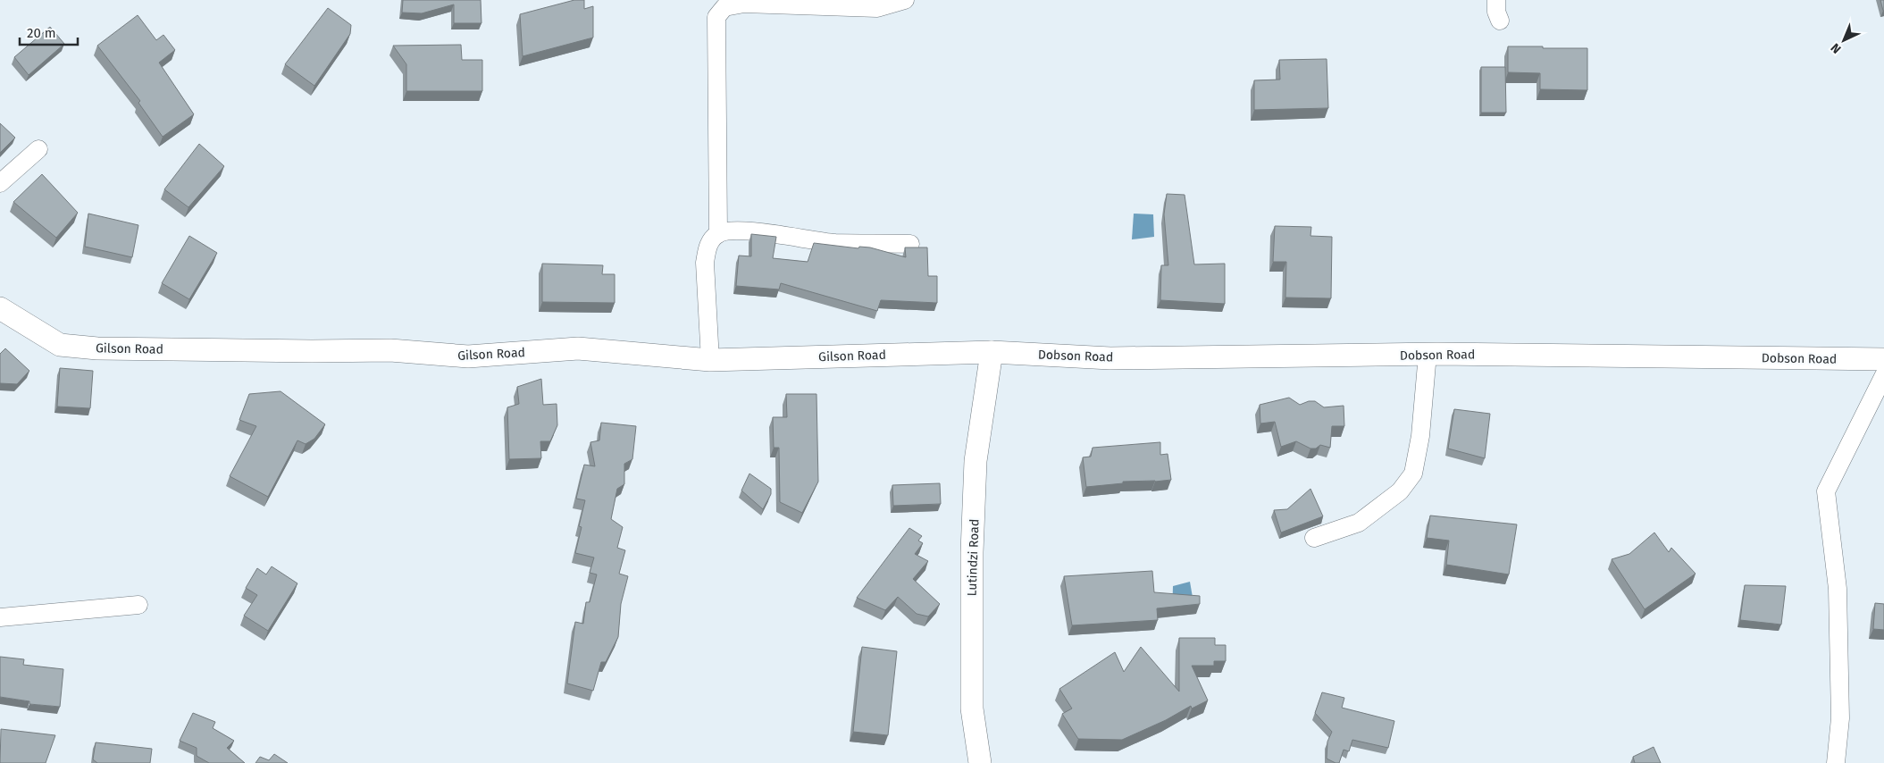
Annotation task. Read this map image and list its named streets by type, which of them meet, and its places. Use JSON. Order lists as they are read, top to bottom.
{
  "streets": {
    "street": ["Gilson Road", "Dobson Road", "Lutindzi Road"]
  },
  "crossings": [
    ["Gilson Road", "Dobson Road"],
    ["Gilson Road", "Lutindzi Road"],
    ["Dobson Road", "Lutindzi Road"]
  ],
  "scale_bar": "20 m",
  "north": "bottom left"
}
